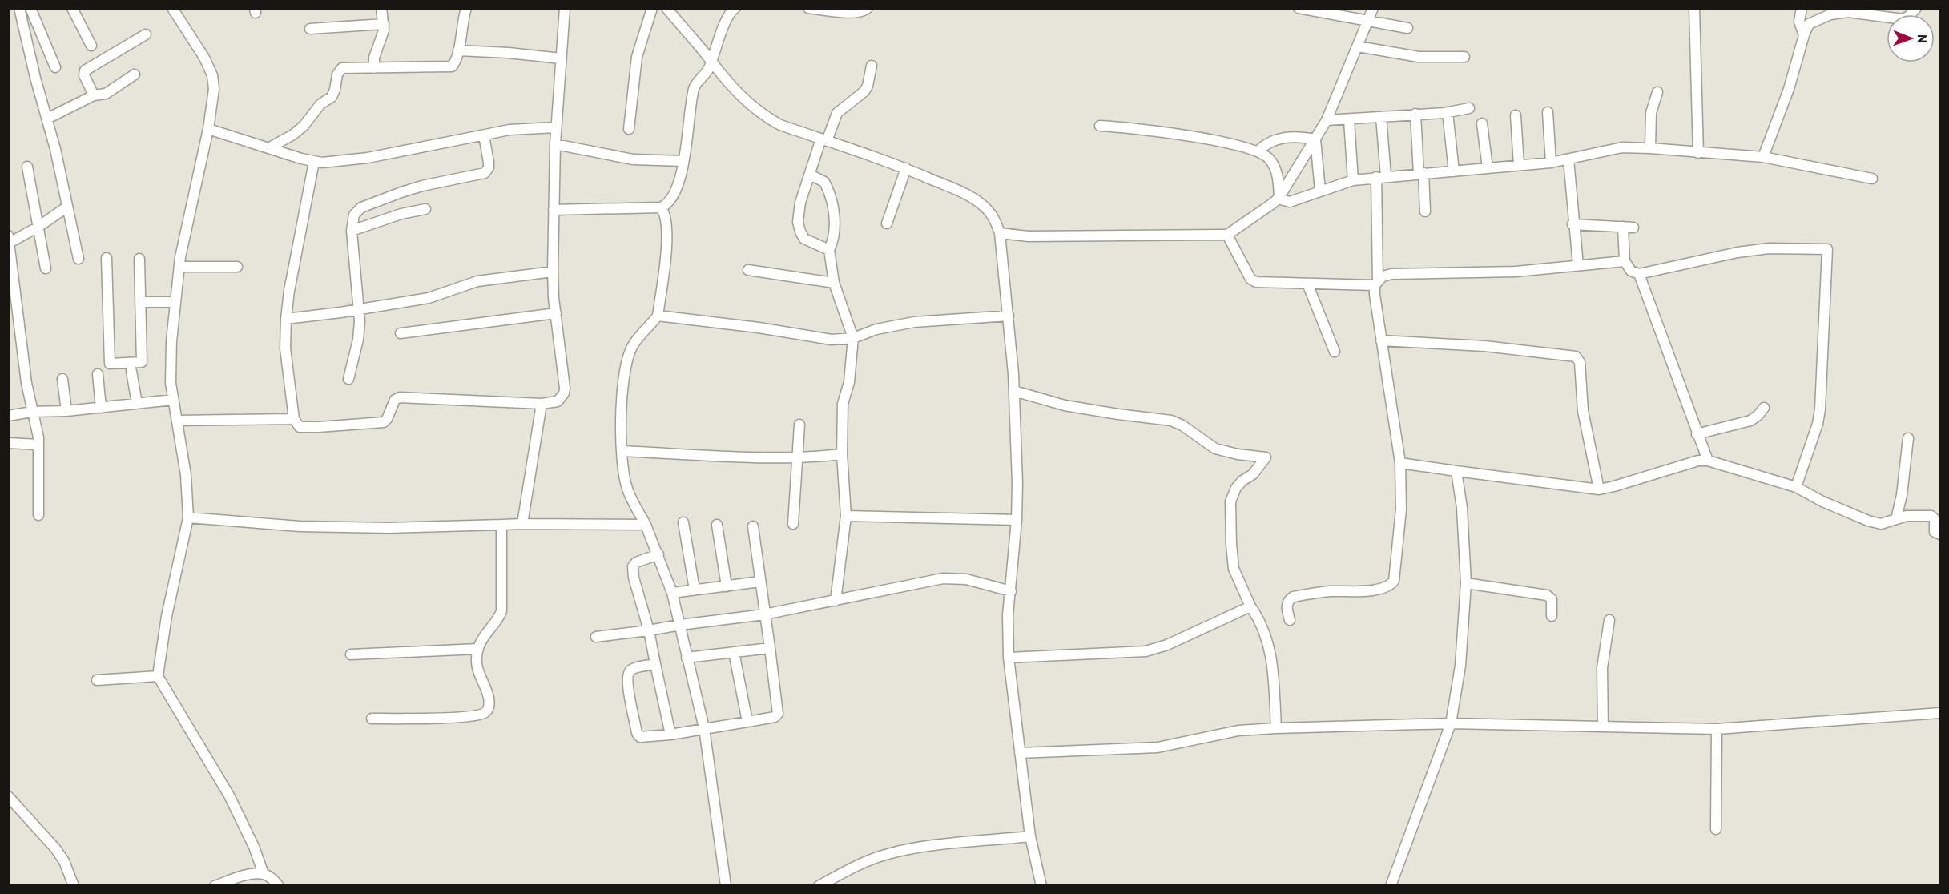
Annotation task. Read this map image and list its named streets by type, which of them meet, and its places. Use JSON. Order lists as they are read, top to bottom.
{
  "north": "right"
}
